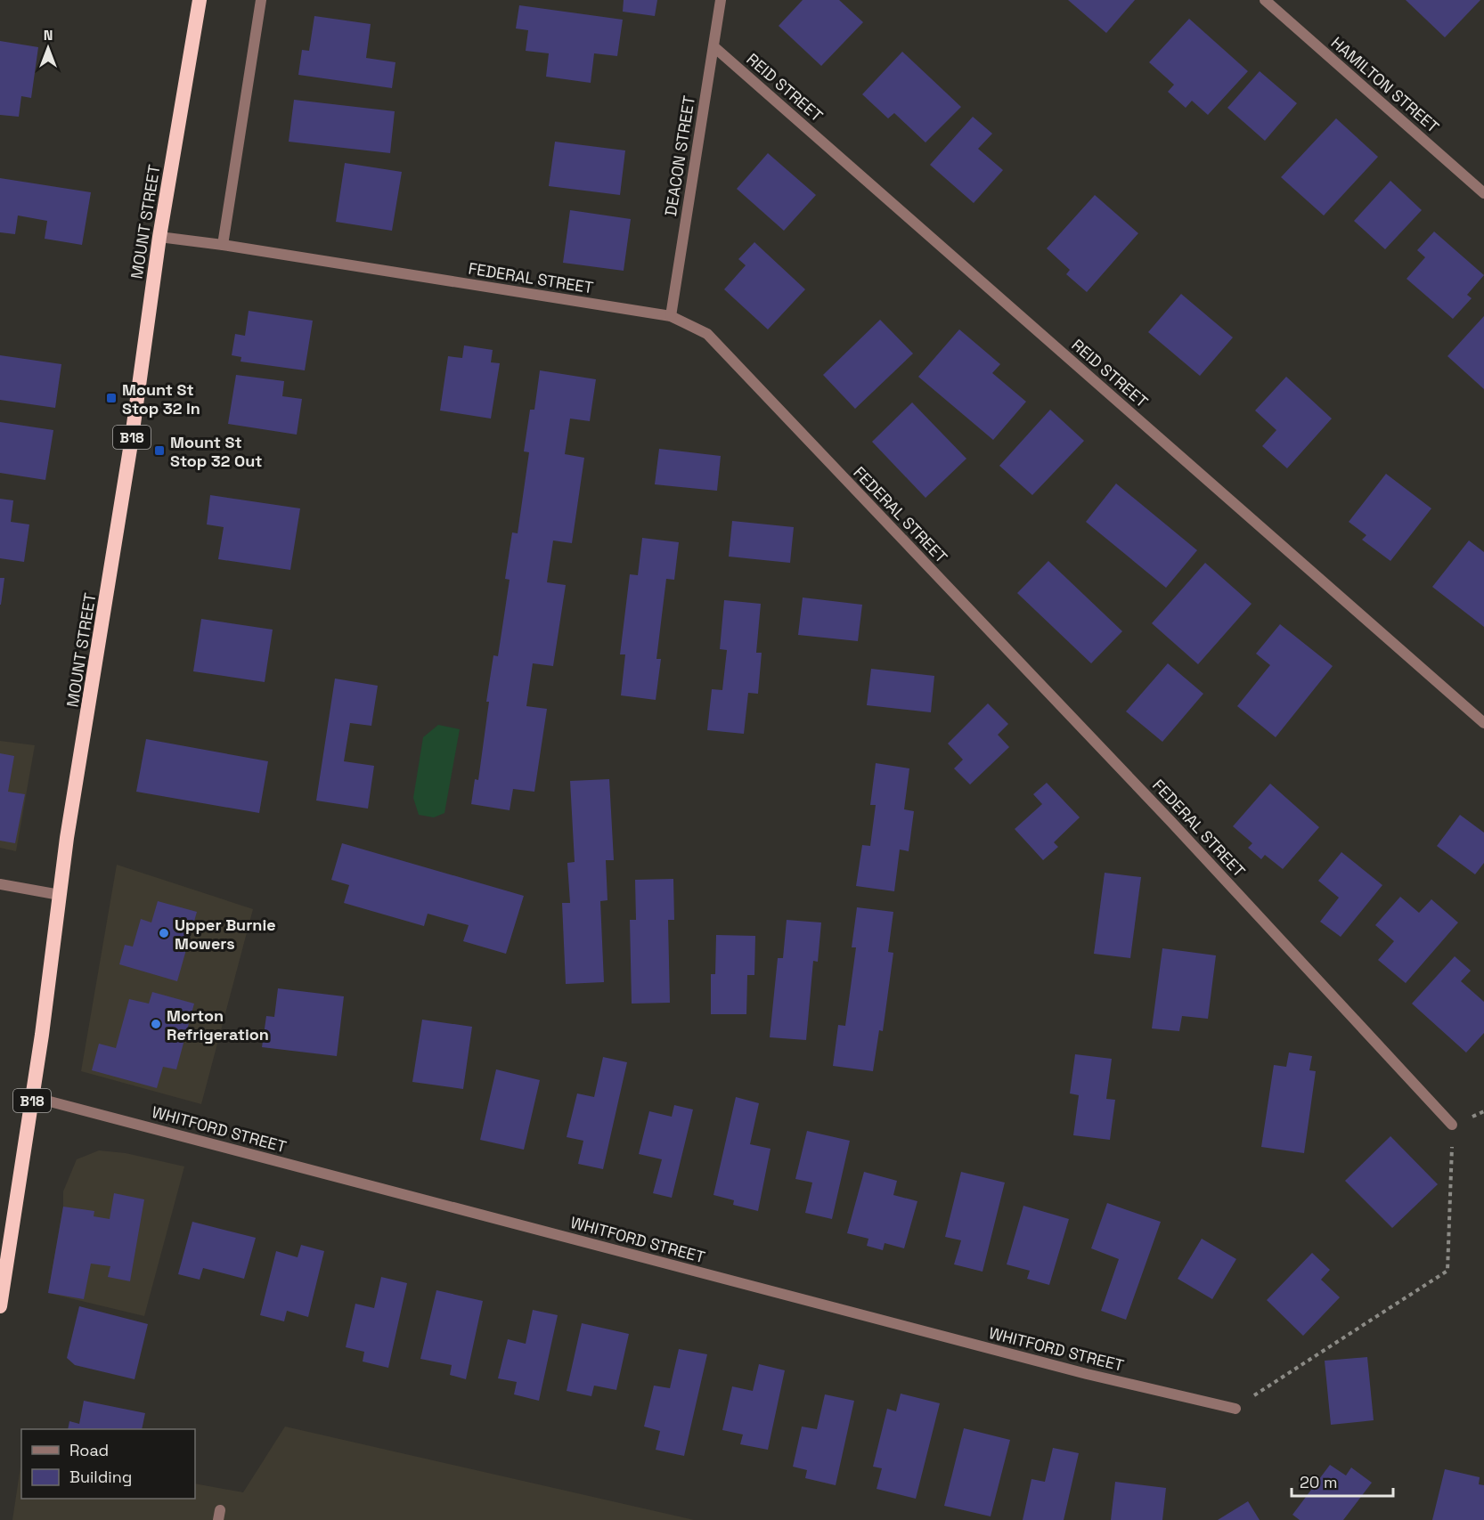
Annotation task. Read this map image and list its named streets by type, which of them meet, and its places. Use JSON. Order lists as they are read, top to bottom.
{
  "streets": {
    "highway": ["MOUNT STREET", "B18"],
    "street": [
      "HAMILTON STREET",
      "REID STREET",
      "DEACON STREET",
      "FEDERAL STREET",
      "WHITFORD STREET"
    ]
  },
  "crossings": [
    ["REID STREET", "DEACON STREET"],
    ["DEACON STREET", "FEDERAL STREET"],
    ["MOUNT STREET", "FEDERAL STREET"],
    ["MOUNT STREET", "WHITFORD STREET"]
  ],
  "places": {
    "transit": ["Mount St Stop 32 In", "Mount St Stop 32 Out"],
    "other": ["Upper Burnie Mowers", "Morton Refrigeration"]
  },
  "legend": ["Road", "Building"],
  "scale_bar": "20 m",
  "north": "top"
}
